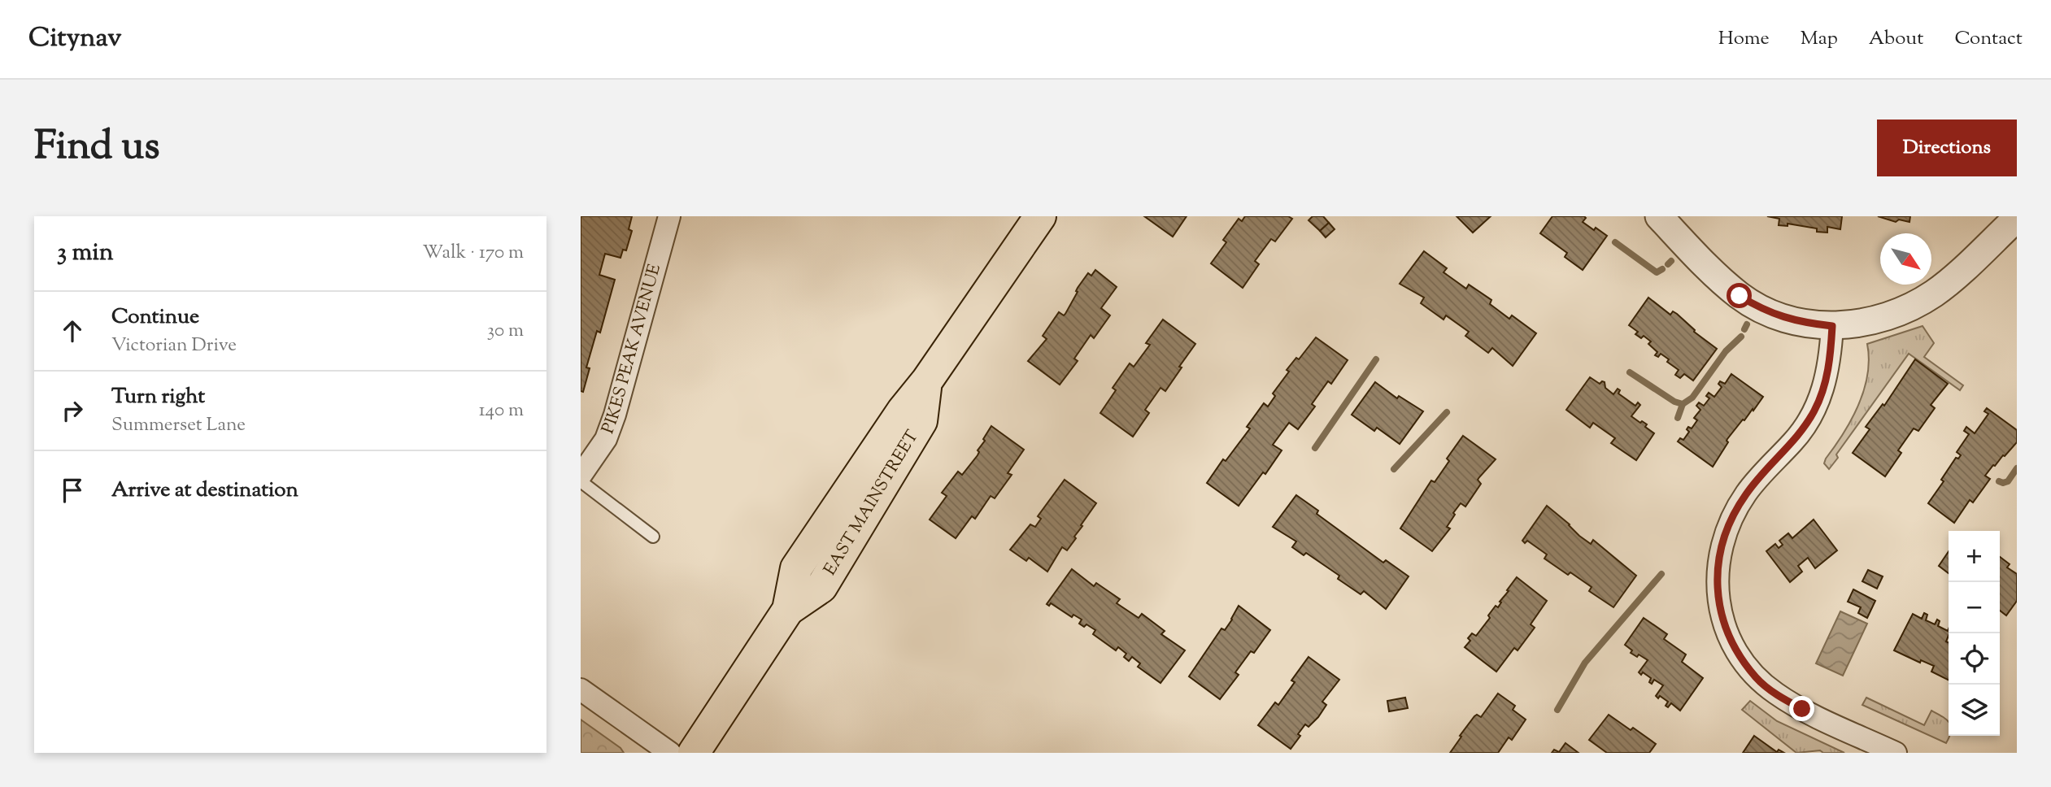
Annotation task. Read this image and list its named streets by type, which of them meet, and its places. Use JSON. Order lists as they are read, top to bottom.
{
  "streets": {
    "main road": ["EAST MAINSTREET"],
    "street": ["PIKES PEAK AVENUE"]
  },
  "north": "bottom right",
  "page": {
    "header": "Citynav",
    "nav": [
      "Home",
      "Map",
      "About",
      "Contact"
    ],
    "title": "Find us",
    "buttons": "Directions",
    "heading": ["3 min", "Walk · 170 m"],
    "list": [
      ["Continue", "Victorian Drive", "30 m"],
      ["Turn right", "Summerset Lane", "140 m"],
      "Arrive at destination"
    ],
    "map_buttons": ["+", "−"]
  }
}
